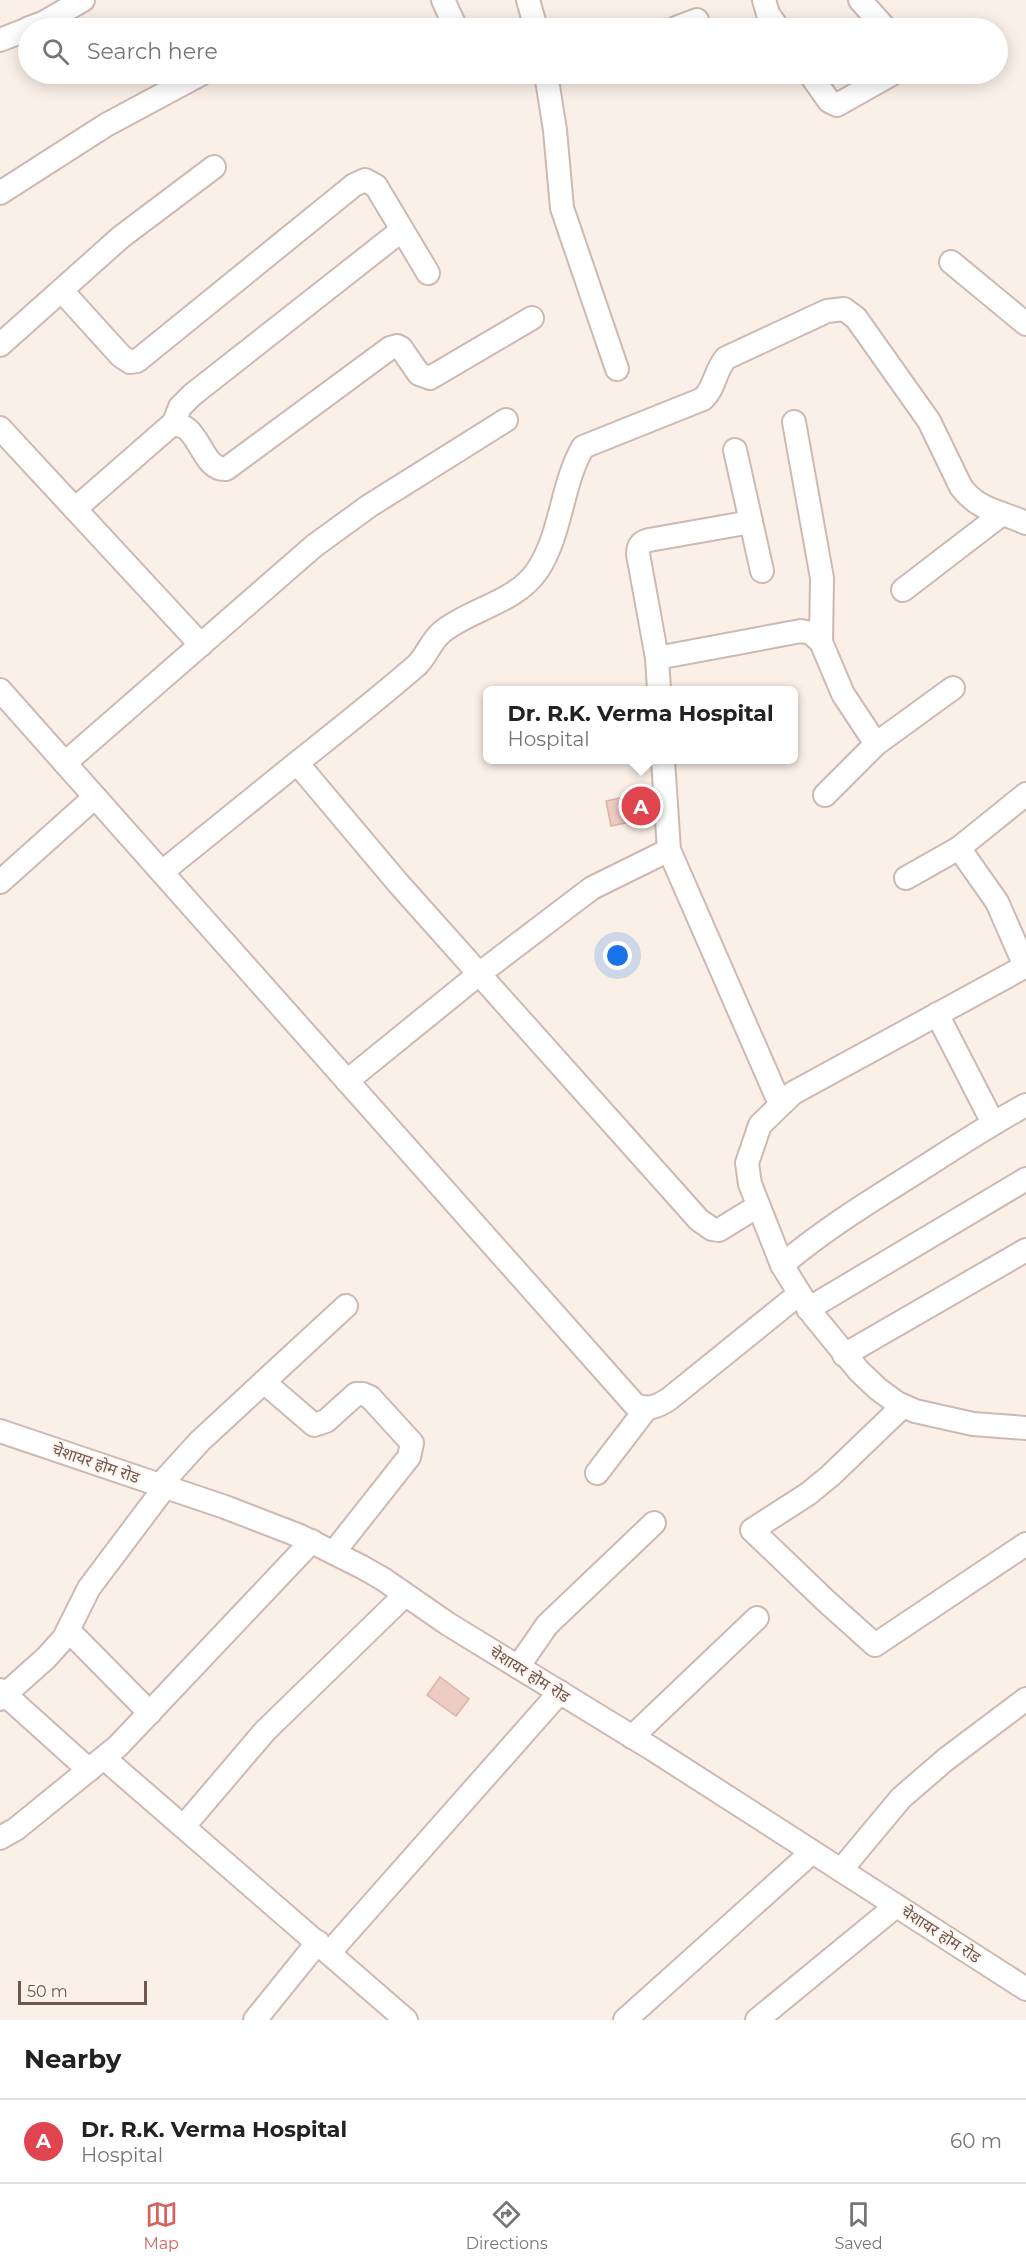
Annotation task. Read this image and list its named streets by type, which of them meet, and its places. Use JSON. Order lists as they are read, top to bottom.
{
  "streets": {
    "street": ["चेशायर होम रोड"]
  },
  "scale_bar": "50 m",
  "page": {
    "search": "Search here",
    "popup": ["Dr. R.K. Verma Hospital", "Hospital"],
    "pins": "A",
    "scale": "50 m",
    "heading": "Nearby",
    "list": [
      {
        "mark": "A",
        "name": "Dr. R.K. Verma Hospital",
        "note": "Hospital",
        "value": "60 m"
      }
    ],
    "nav": ["Map", "Directions", "Saved"]
  }
}
